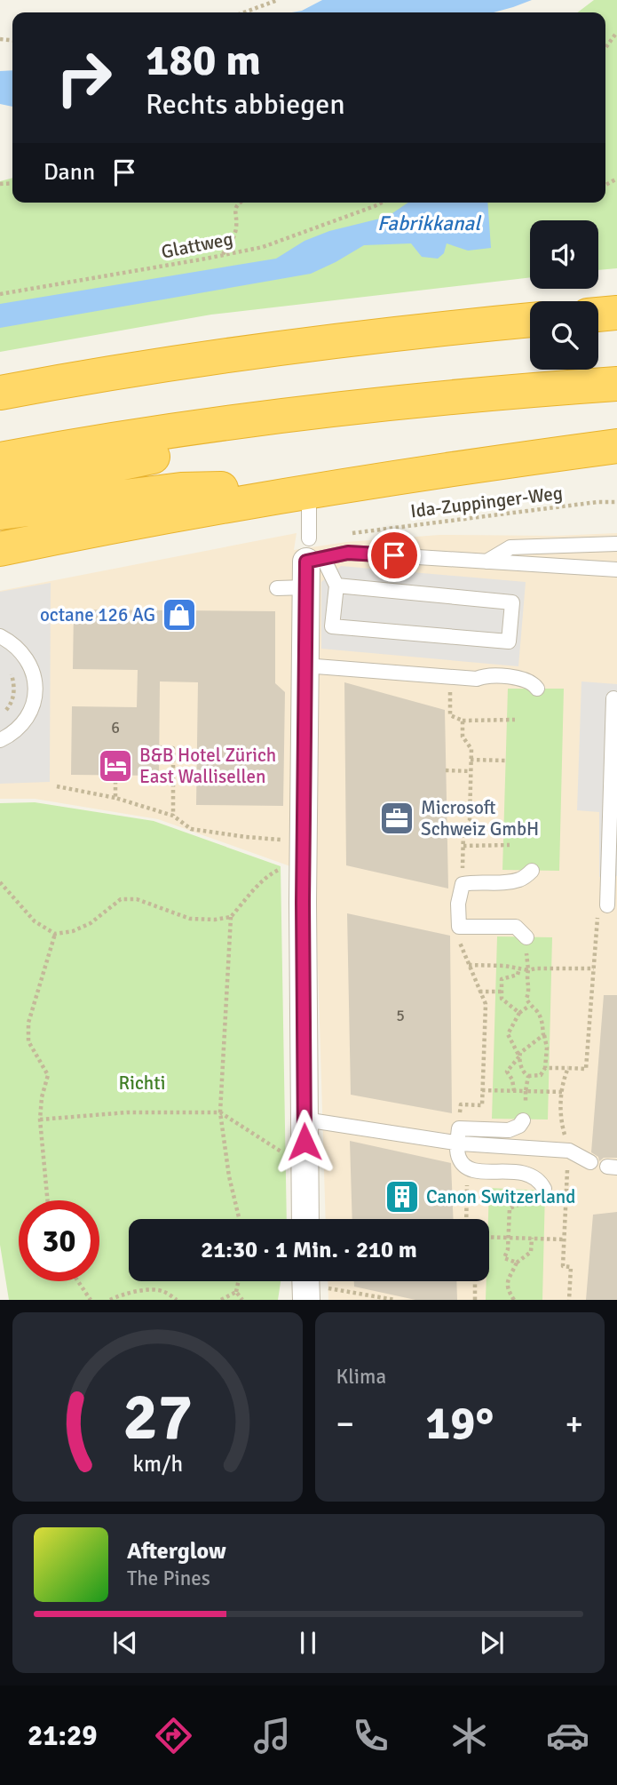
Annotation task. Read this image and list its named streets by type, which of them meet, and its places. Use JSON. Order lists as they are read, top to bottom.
{
  "streets": {
    "path": ["Glattweg", "Ida-Zuppinger-Weg"]
  },
  "water": ["Fabrikkanal"],
  "parks": ["Richti"],
  "places": {
    "shop": ["octane 126 AG"],
    "hotel": ["B&B Hotel Zürich East Wallisellen"],
    "office": ["Microsoft Schweiz GmbH"],
    "building": ["Canon Switzerland"]
  },
  "house_numbers": ["6", "5"],
  "page": {
    "turn": ["180 m", "Rechts abbiegen"],
    "then": "Dann",
    "limit": "30",
    "trip": "21:30 · 1 Min. · 210 m",
    "tile": "Klima",
    "heat": ["−", "19°", "+"],
    "song": ["Afterglow", "The Pines"],
    "tabs": "21:29",
    "gauge": ["27", "km/h"]
  }
}
